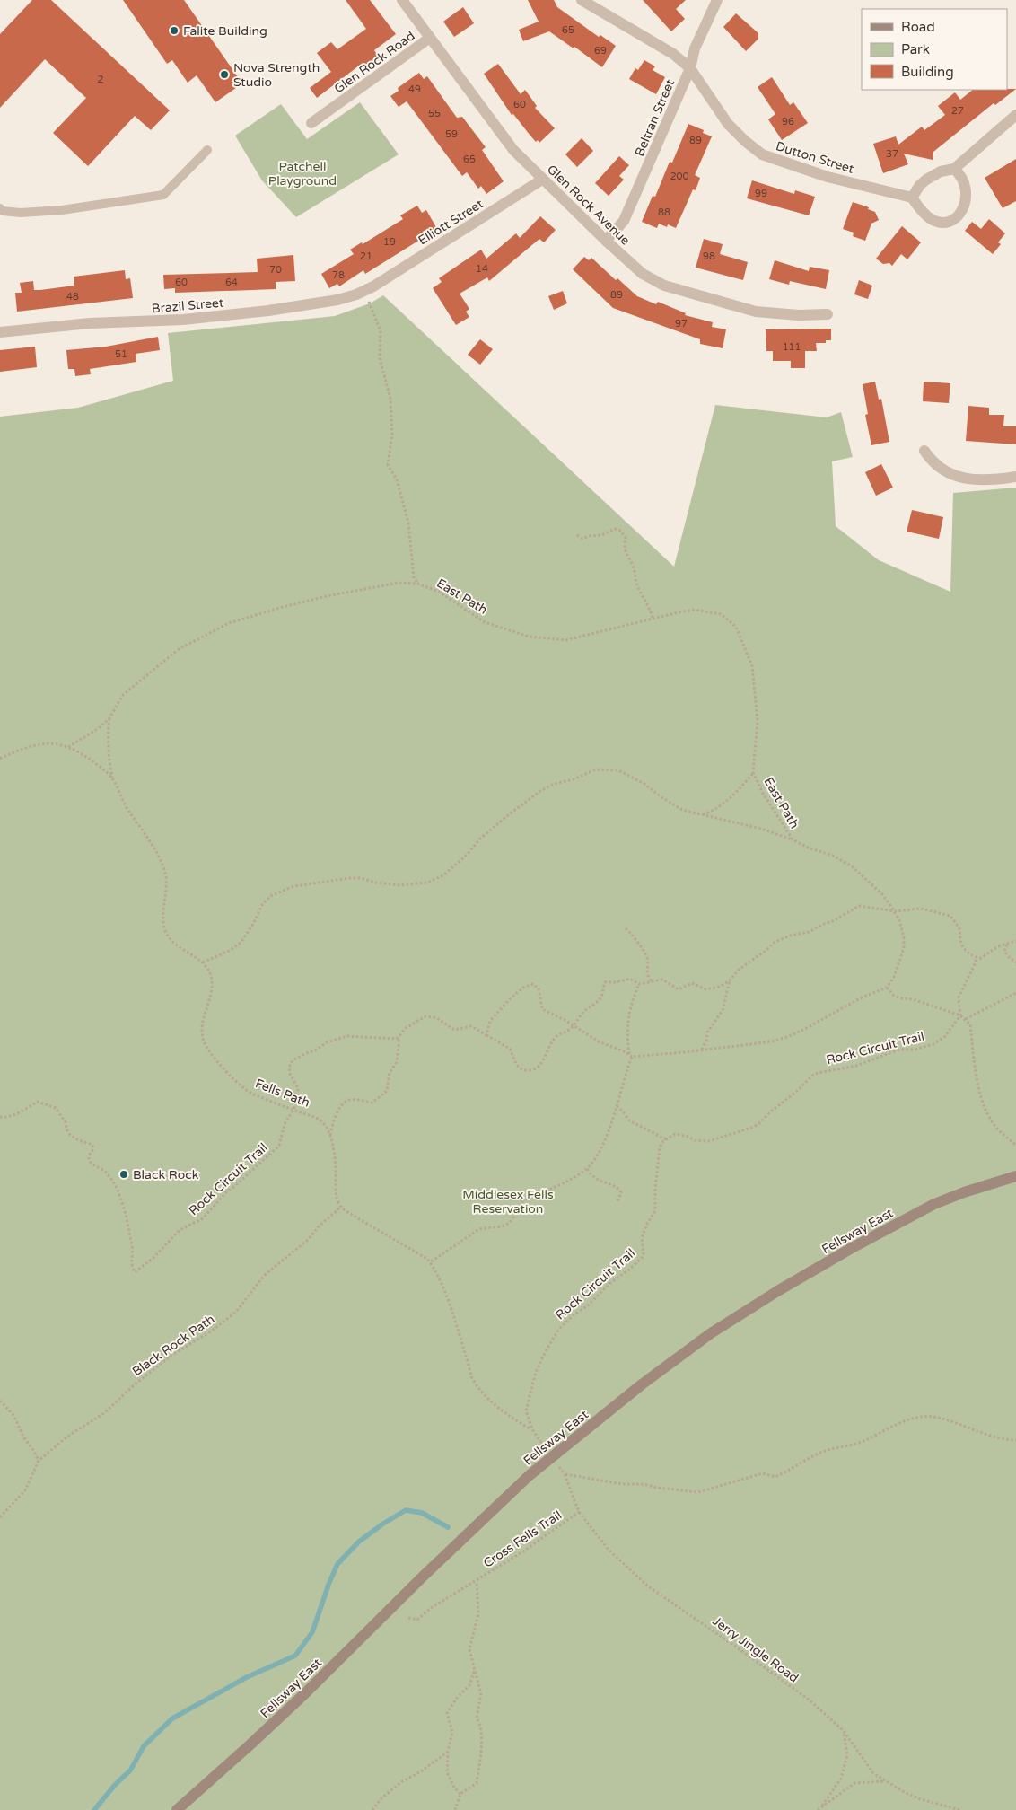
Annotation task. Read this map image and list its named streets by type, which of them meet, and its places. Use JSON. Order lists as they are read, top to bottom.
{
  "streets": {
    "main road": ["Fellsway East"],
    "street": [
      "Glen Rock Road",
      "Beltran Street",
      "Dutton Street",
      "Glen Rock Avenue",
      "Elliott Street",
      "Brazil Street"
    ],
    "path": [
      "East Path",
      "Rock Circuit Trail",
      "Fells Path",
      "Black Rock Path",
      "Cross Fells Trail",
      "Jerry Jingle Road"
    ]
  },
  "crossings": [
    ["Glen Rock Road", "Glen Rock Avenue"],
    ["Beltran Street", "Dutton Street"],
    ["Beltran Street", "Glen Rock Avenue"],
    ["Glen Rock Avenue", "Elliott Street"],
    ["Elliott Street", "Brazil Street"],
    ["Rock Circuit Trail", "Fells Path"],
    ["Fells Path", "Black Rock Path"],
    ["Cross Fells Trail", "Jerry Jingle Road"]
  ],
  "parks": ["Patchell Playground", "Middlesex Fells Reservation"],
  "places": ["Falite Building", "Nova Strength Studio", "Black Rock"],
  "house_numbers": [
    "65",
    "69",
    "2",
    "49",
    "60",
    "27",
    "55",
    "96",
    "59",
    "89",
    "37",
    "65",
    "200",
    "99",
    "88",
    "19",
    "21",
    "98",
    "14",
    "70",
    "78",
    "60",
    "64",
    "89",
    "48",
    "97",
    "111",
    "51"
  ],
  "legend": ["Road", "Park", "Building"]
}
